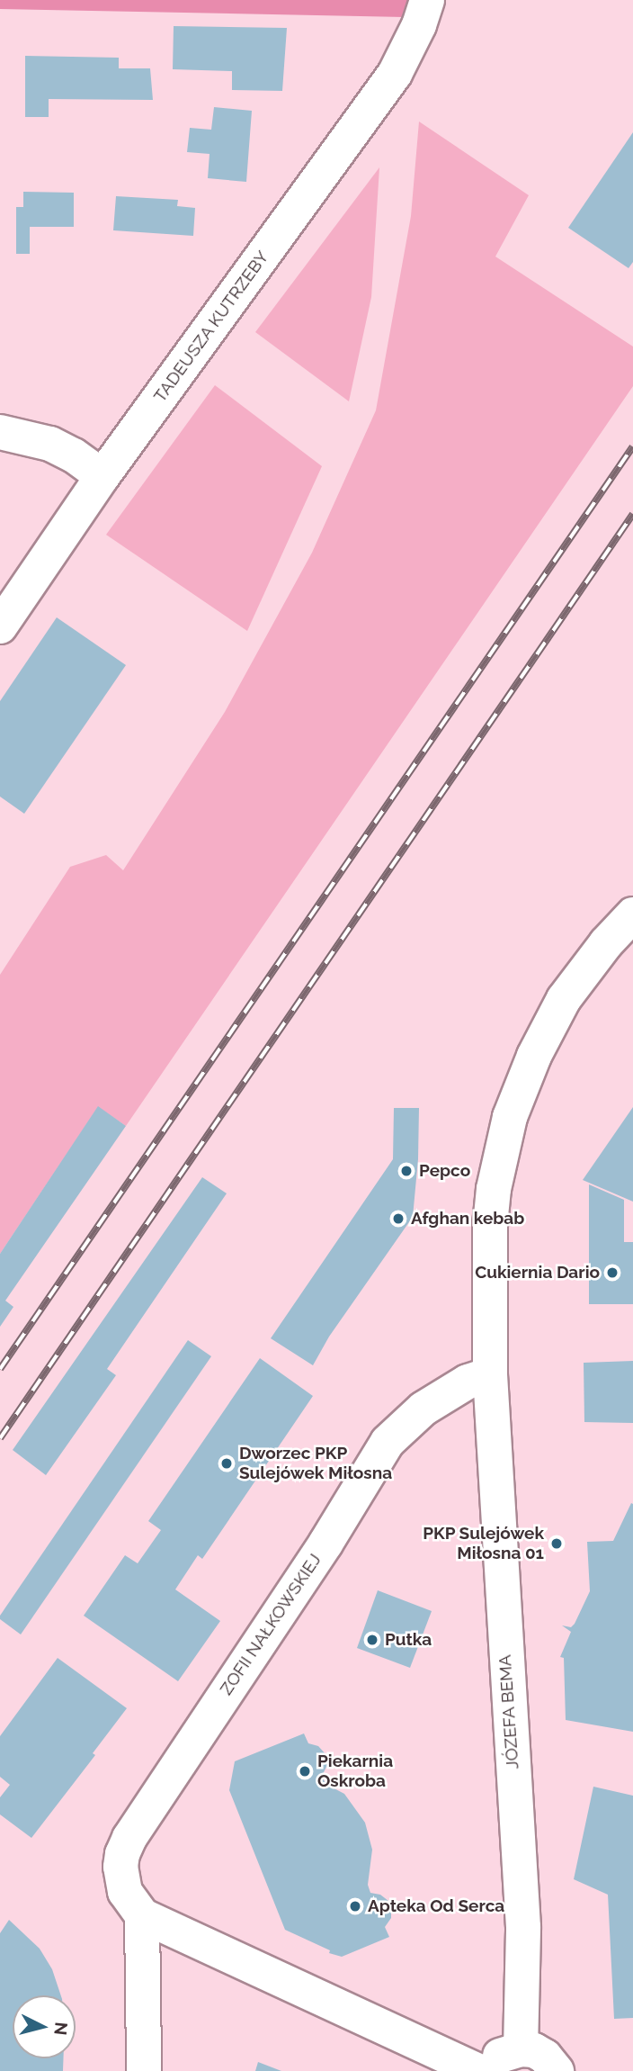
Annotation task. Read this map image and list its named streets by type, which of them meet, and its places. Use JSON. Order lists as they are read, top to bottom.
{
  "streets": {
    "street": ["TADEUSZA KUTRZEBY", "ZOFII NAŁKOWSKIEJ", "JÓZEFA BEMA"]
  },
  "crossings": [
    ["ZOFII NAŁKOWSKIEJ", "JÓZEFA BEMA"]
  ],
  "places": [
    "Pepco",
    "Afghan kebab",
    "Cukiernia Dario",
    "Dworzec PKP Sulejówek Miłosna",
    "PKP Sulejówek Miłosna 01",
    "Putka",
    "Piekarnia Oskroba",
    "Apteka Od Serca"
  ],
  "north": "right"
}
